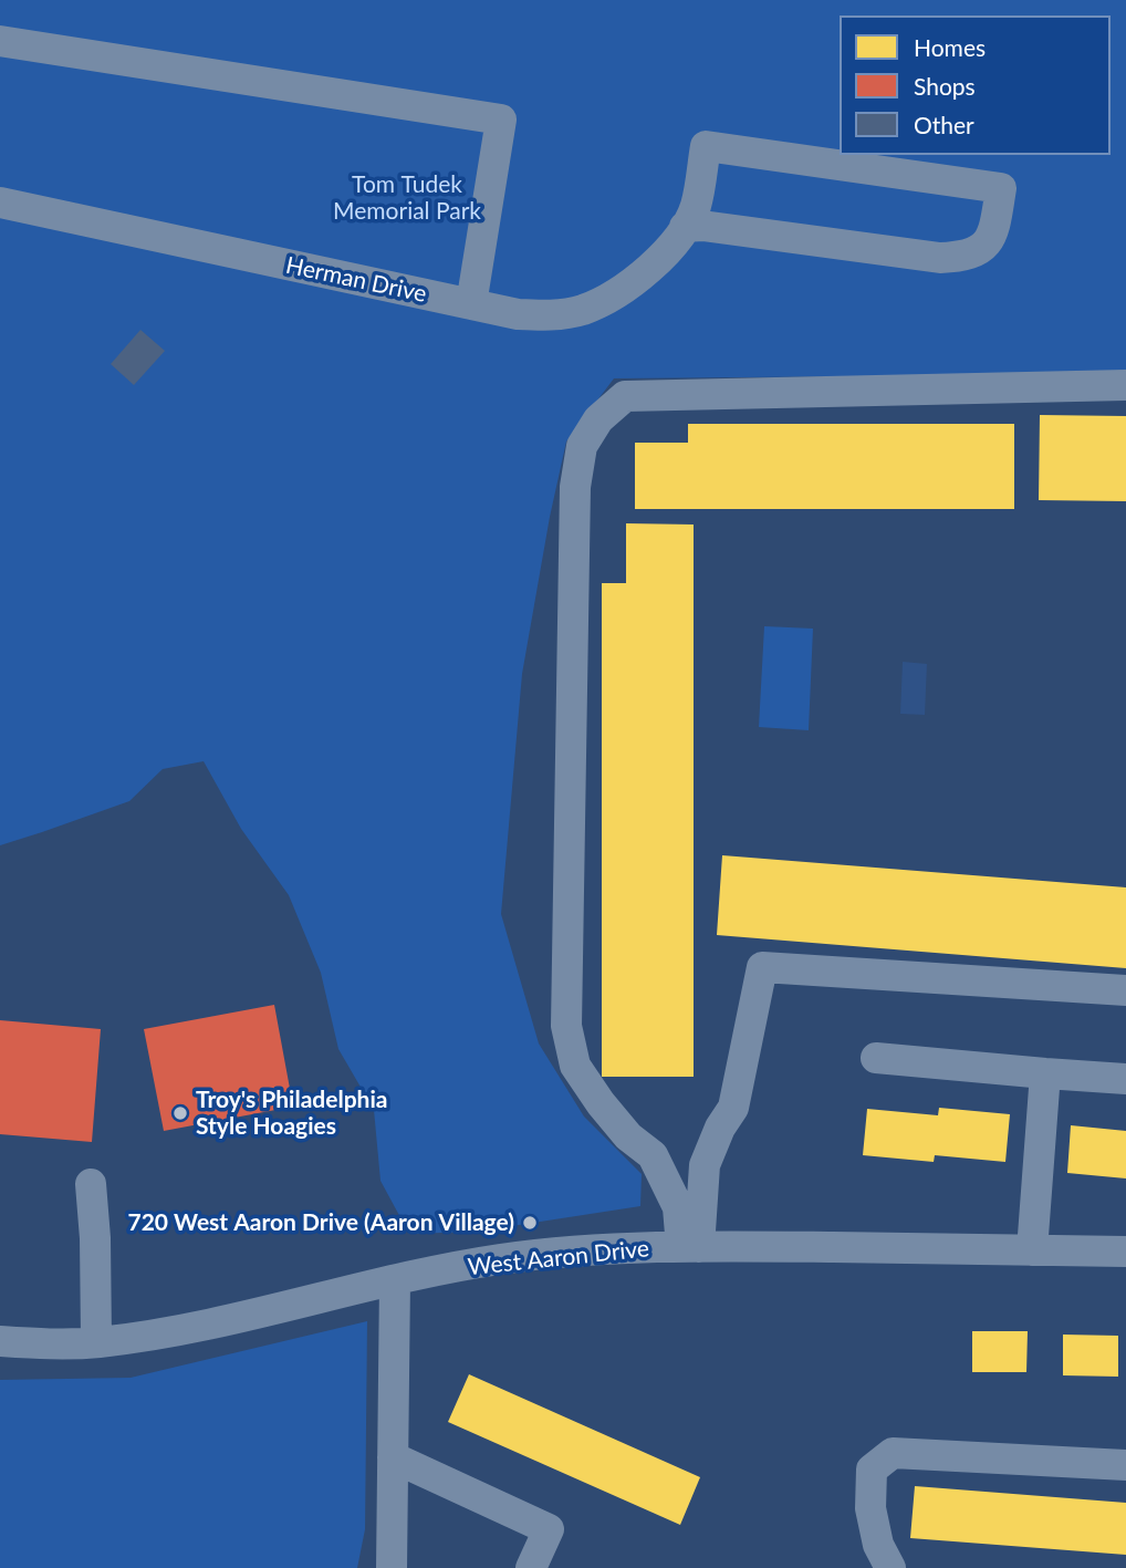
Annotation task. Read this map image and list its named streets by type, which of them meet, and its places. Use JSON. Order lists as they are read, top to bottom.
{
  "streets": {
    "street": ["Herman Drive", "West Aaron Drive"]
  },
  "parks": ["Tom Tudek Memorial Park"],
  "places": ["Troy's Philadelphia Style Hoagies", "720 West Aaron Drive (Aaron Village)"],
  "legend": ["Homes", "Shops", "Other"]
}
